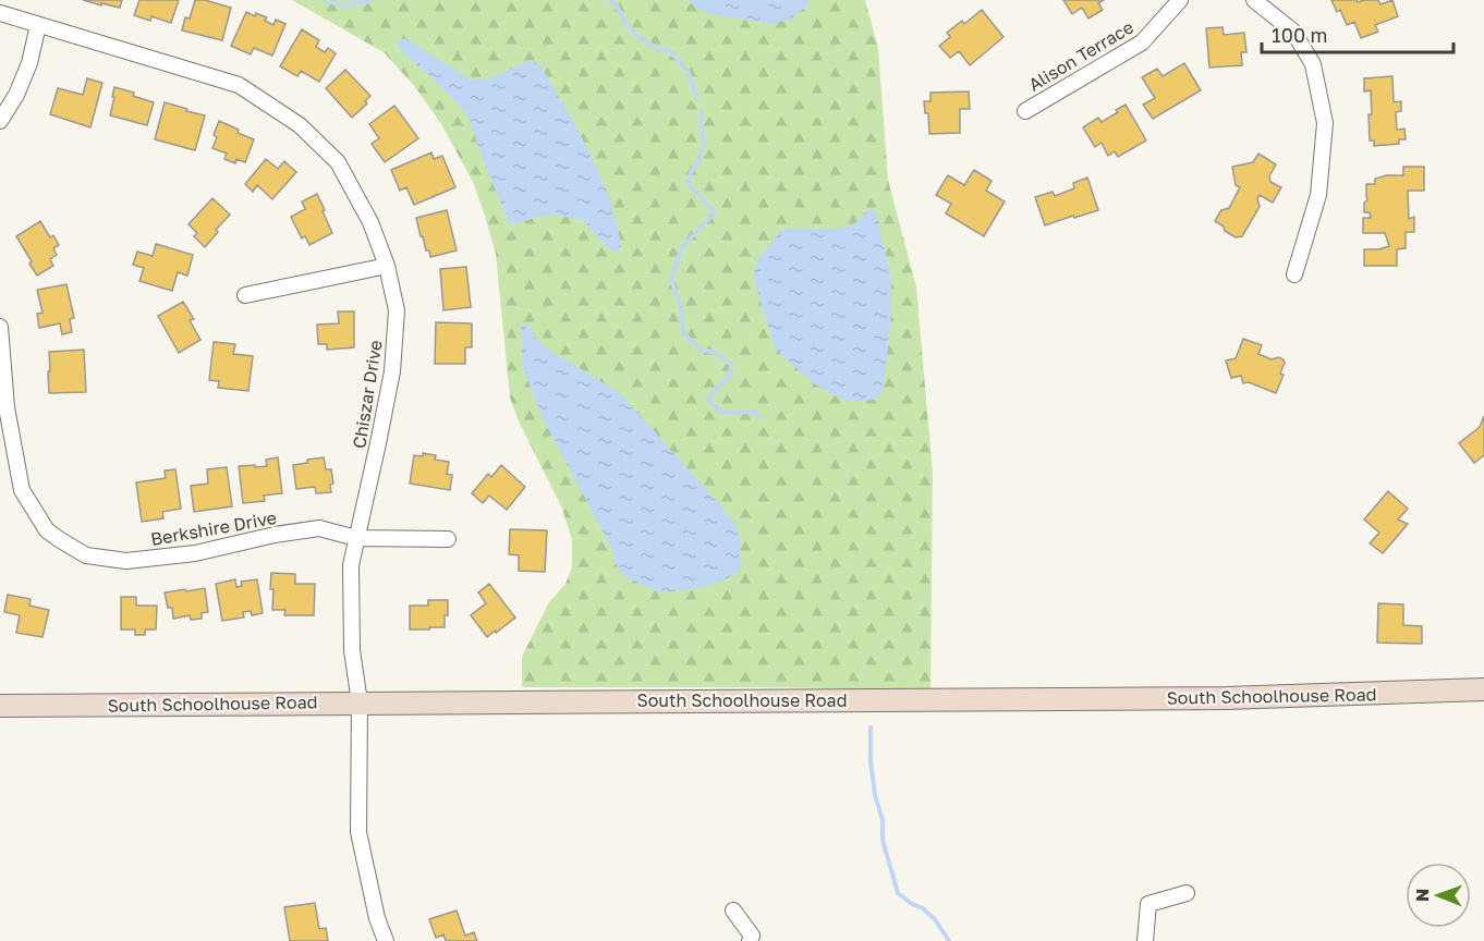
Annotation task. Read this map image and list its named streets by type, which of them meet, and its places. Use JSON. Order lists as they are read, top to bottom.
{
  "streets": {
    "street": [
      "Alison Terrace",
      "Chiszar Drive",
      "Berkshire Drive",
      "South Schoolhouse Road"
    ]
  },
  "crossings": [
    ["Chiszar Drive", "Berkshire Drive"],
    ["Chiszar Drive", "South Schoolhouse Road"]
  ],
  "scale_bar": "100 m",
  "north": "left"
}
